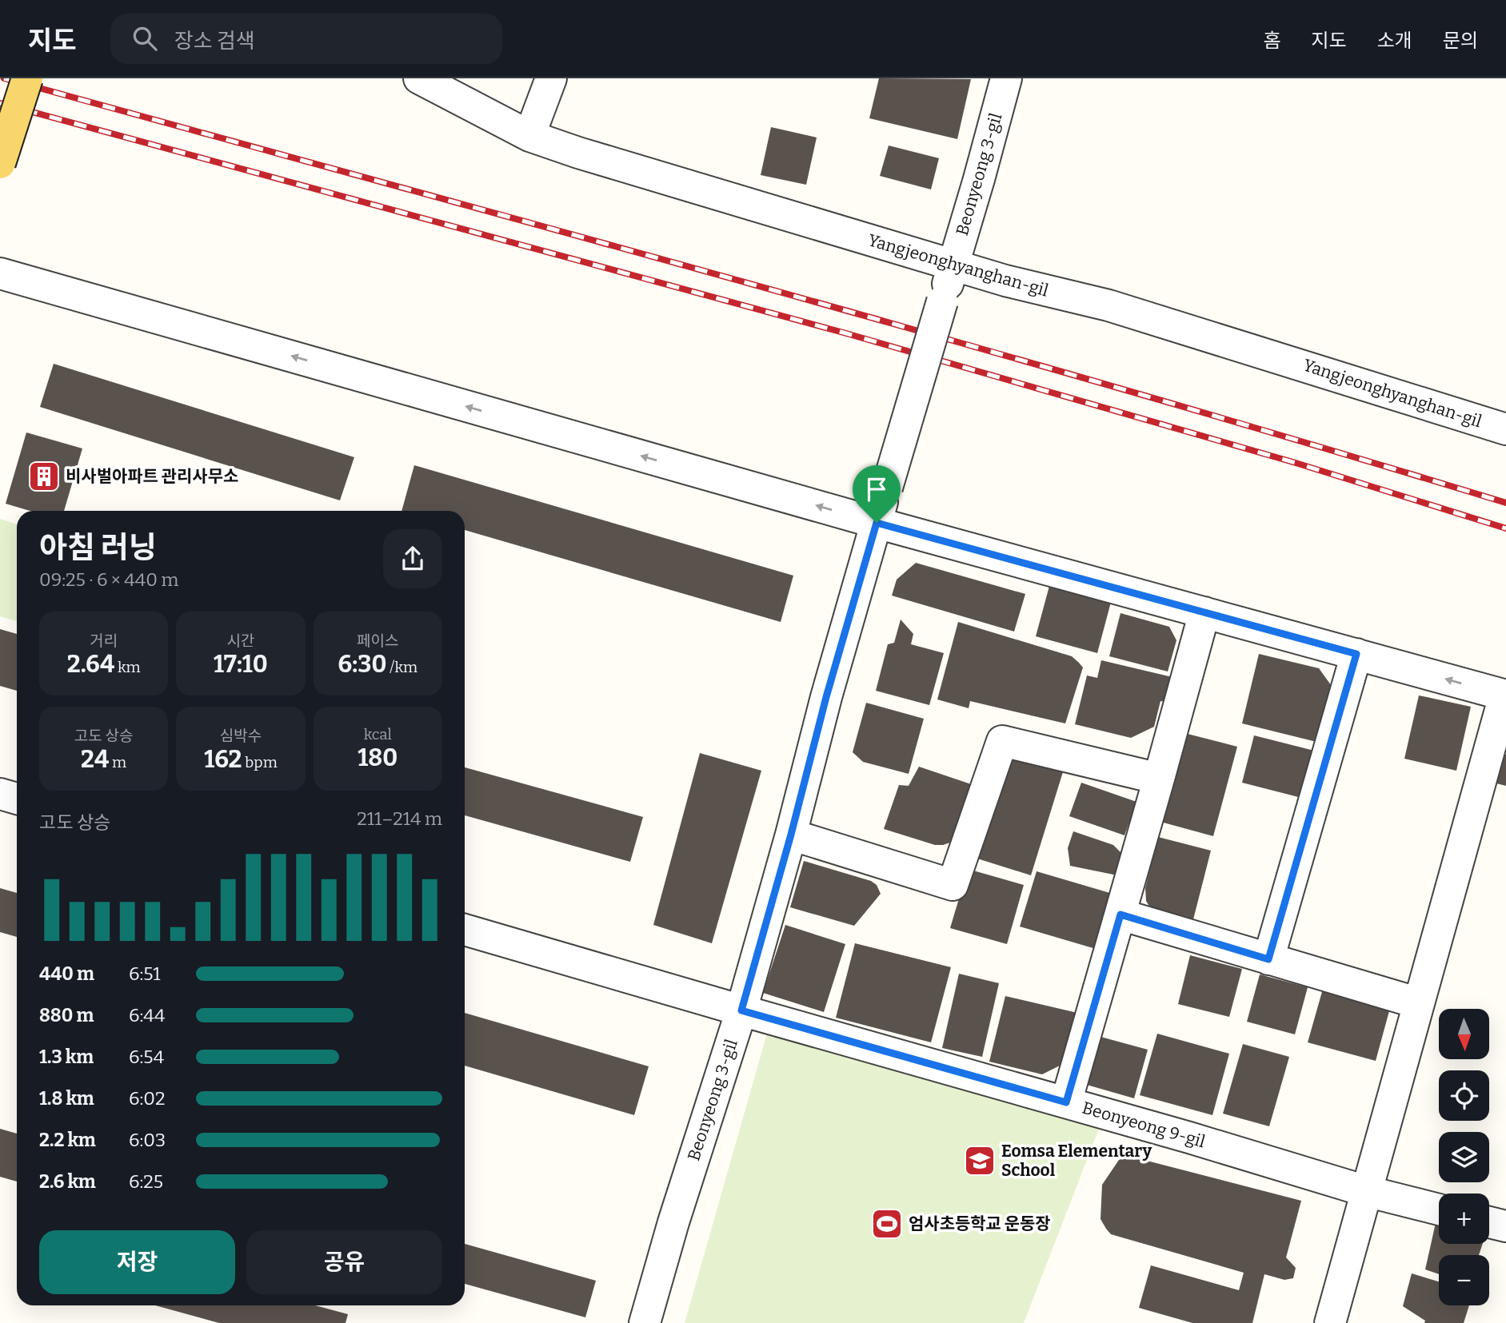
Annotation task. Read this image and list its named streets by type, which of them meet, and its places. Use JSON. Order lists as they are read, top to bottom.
{
  "streets": {
    "street": ["Beonyeong 3-gil", "Yangjeonghyanghan-gil", "Beonyeong 9-gil"]
  },
  "crossings": [
    ["Beonyeong 3-gil", "Yangjeonghyanghan-gil"],
    ["Beonyeong 3-gil", "Beonyeong 9-gil"]
  ],
  "places": {
    "building": ["비사벌아파트 관리사무소"],
    "school or university": ["Eomsa Elementary School"],
    "sports": ["엄사초등학교 운동장"]
  },
  "north": "bottom",
  "page": {
    "header": "지도",
    "search": "장소 검색",
    "nav": [
      "홈",
      "지도",
      "소개",
      "문의"
    ],
    "heading": ["아침 러닝", "09:25 · 6 × 440 m"],
    "stats": [
      ["거리", "2.64 km"],
      ["시간", "17:10"],
      ["페이스", "6:30 /km"],
      ["고도 상승", "24 m"],
      ["심박수", "162 bpm"],
      ["kcal", "180"]
    ],
    "chart": ["고도 상승", "211–214 m"],
    "list": [
      {
        "name": "440 m",
        "note": "6:51"
      },
      {
        "name": "880 m",
        "note": "6:44"
      },
      {
        "name": "1.3 km",
        "note": "6:54"
      },
      {
        "name": "1.8 km",
        "note": "6:02"
      },
      {
        "name": "2.2 km",
        "note": "6:03"
      },
      {
        "name": "2.6 km",
        "note": "6:25"
      }
    ],
    "map_buttons": ["+", "−"],
    "buttons": ["저장", "공유"]
  }
}
